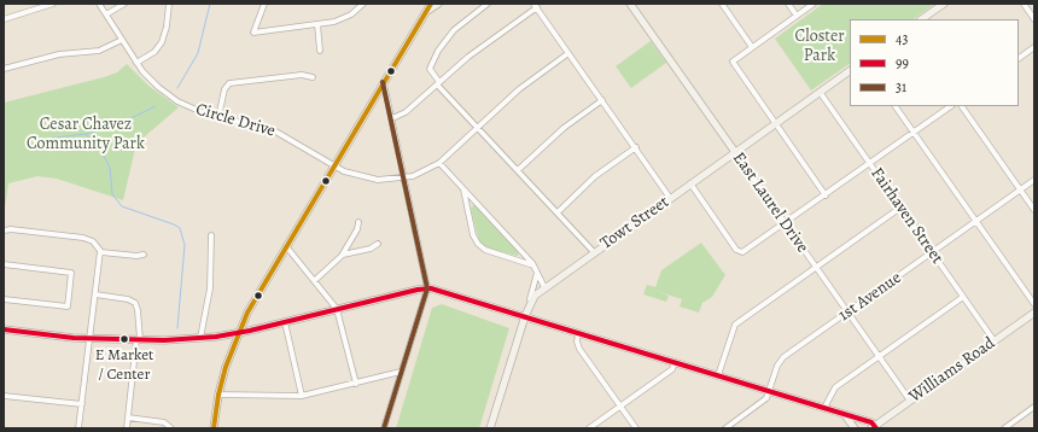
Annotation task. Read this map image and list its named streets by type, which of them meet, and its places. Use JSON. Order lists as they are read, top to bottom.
{
  "streets": {
    "main road": ["East Laurel Drive", "Towt Street", "Williams Road"],
    "street": ["Circle Drive", "Fairhaven Street", "1st Avenue"]
  },
  "crossings": [
    ["East Laurel Drive", "Towt Street"],
    ["East Laurel Drive", "1st Avenue"],
    ["East Laurel Drive", "Williams Road"],
    ["Fairhaven Street", "Towt Street"],
    ["Fairhaven Street", "1st Avenue"],
    ["Fairhaven Street", "Williams Road"]
  ],
  "parks": ["Closter Park", "Cesar Chavez Community Park"],
  "places": ["E Market / Center"],
  "lines": ["transit line 43", "transit line 31", "transit line 99"],
  "legend": ["43", "99", "31"]
}
